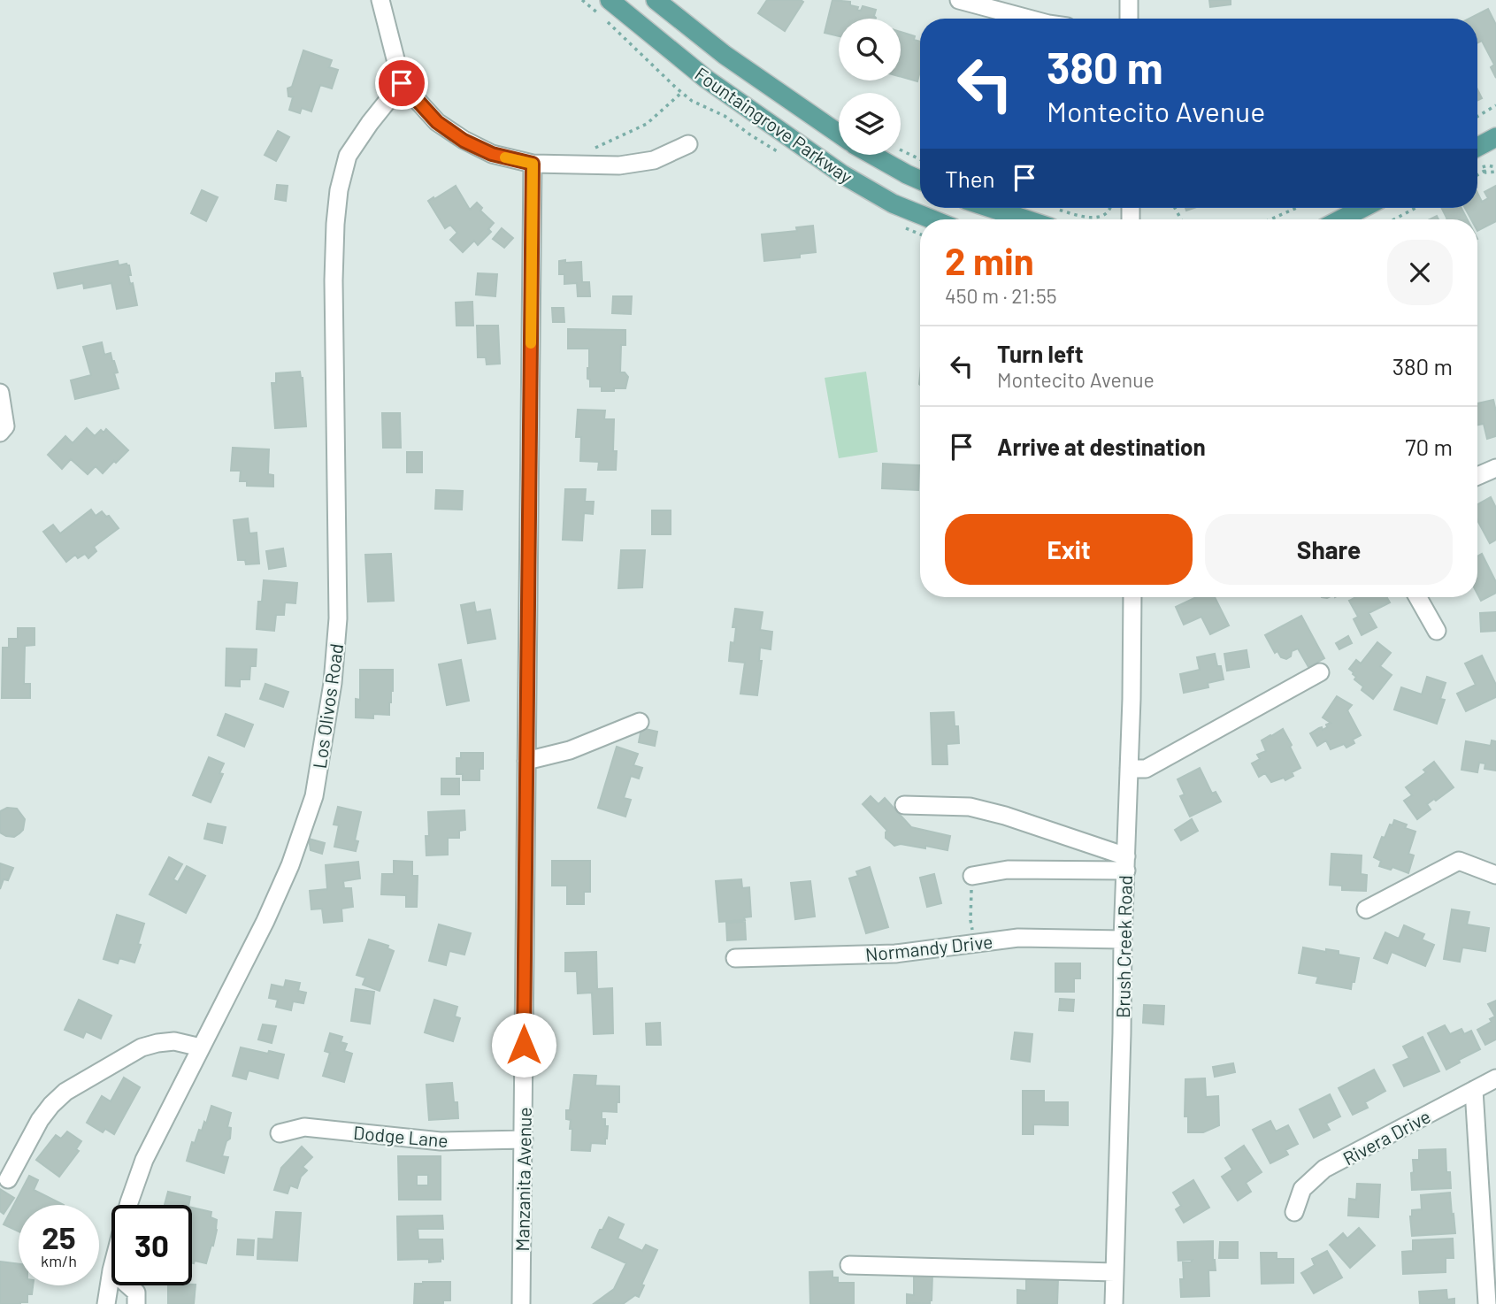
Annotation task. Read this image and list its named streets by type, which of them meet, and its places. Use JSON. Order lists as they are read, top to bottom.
{
  "streets": {
    "main road": ["Fountaingrove Parkway"],
    "street": [
      "Los Olivos Road",
      "Brush Creek Road",
      "Normandy Drive",
      "Dodge Lane",
      "Rivera Drive",
      "Manzanita Avenue"
    ]
  },
  "crossings": [
    ["Brush Creek Road", "Normandy Drive"],
    ["Dodge Lane", "Manzanita Avenue"]
  ],
  "page": {
    "turn": ["380 m", "Montecito Avenue"],
    "then": "Then",
    "heading": ["2 min", "450 m · 21:55"],
    "list": [
      {
        "name": "Turn left",
        "note": "Montecito Avenue",
        "value": "380 m"
      },
      {
        "name": "Arrive at destination",
        "value": "70 m"
      }
    ],
    "buttons": ["Exit", "Share"],
    "speed": "25 km/h",
    "limit": "30"
  }
}
